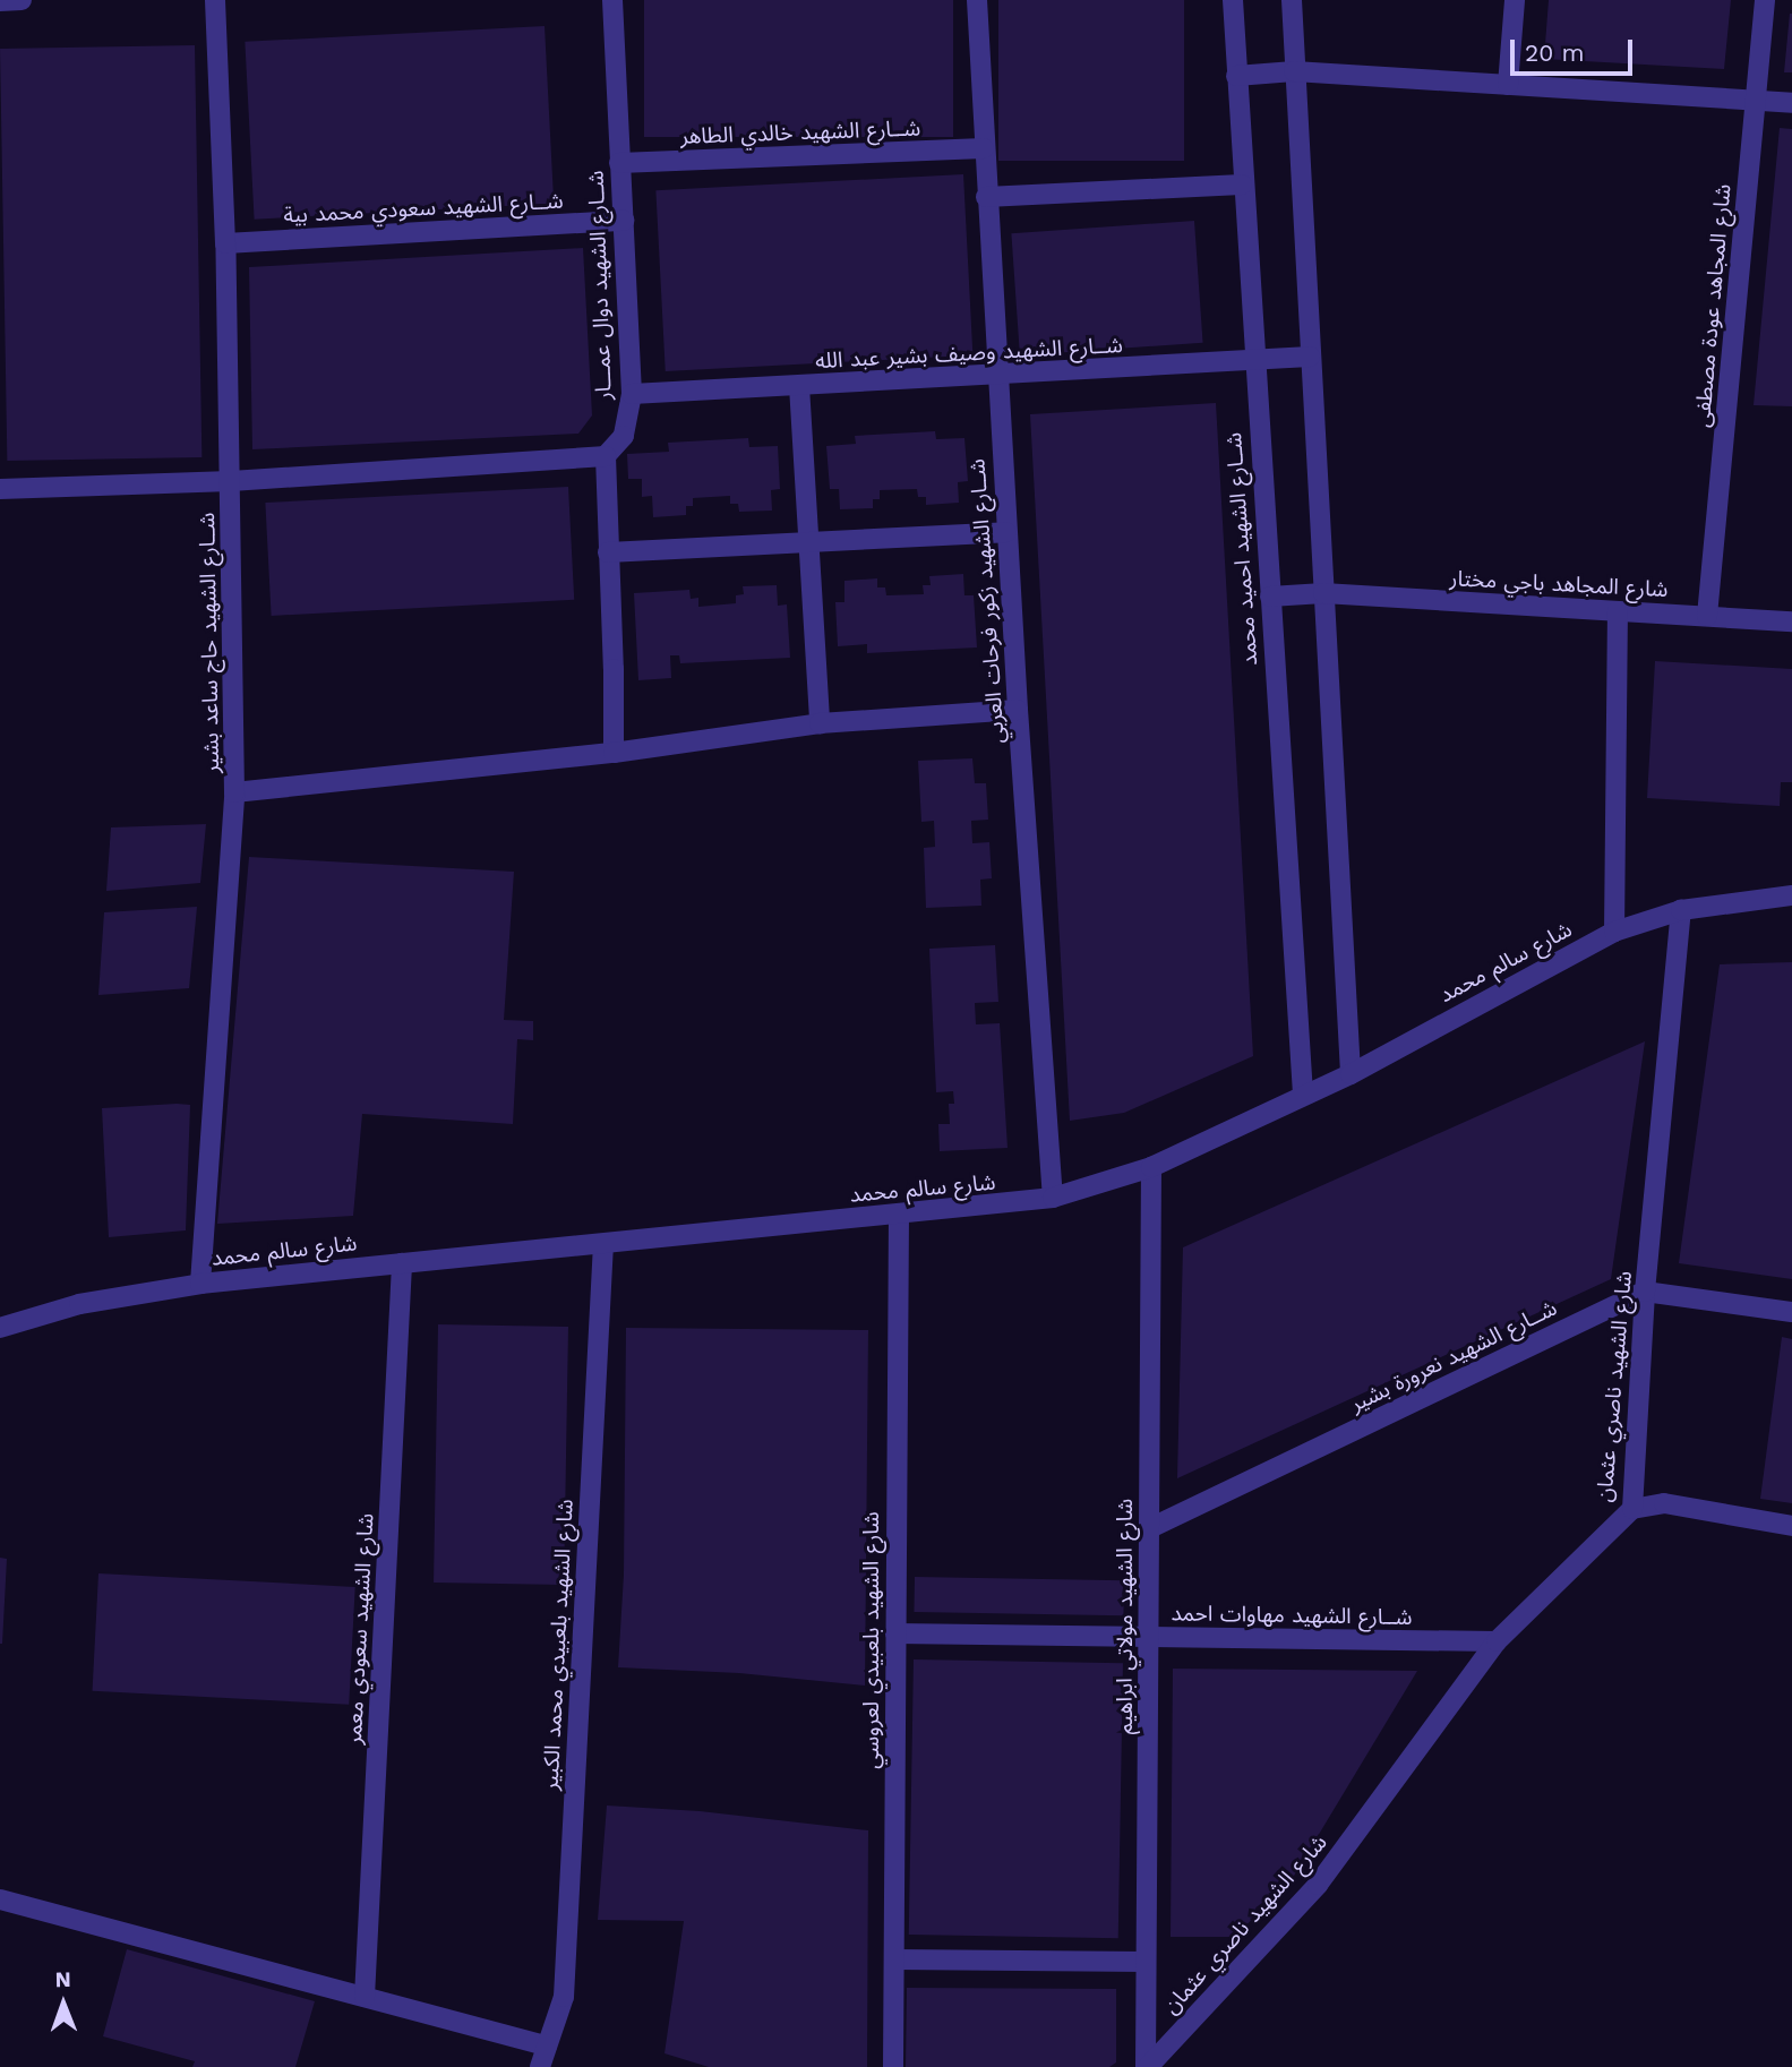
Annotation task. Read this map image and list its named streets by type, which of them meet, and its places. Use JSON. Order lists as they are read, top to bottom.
{
  "streets": {
    "street": [
      "شــارع الشهيد خالدي الطاهر",
      "شــارع الشهيد سعودي محمد بية",
      "شــارع الشهيد دوال عمـــار",
      "شارع المجاهد عودة مصطفى",
      "شــارع الشهيد وصيف بشير عبد الله",
      "شــارع الشهيد احميد محمد",
      "شارع المجاهد باجي مختار",
      "شــارع الشهيد زكور فرحات العربي",
      "شــارع الشهيد حاج ساعد بشير",
      "شارع سالم محمد",
      "شــارع الشهيد نعرورة بشير",
      "شارع الشهيد ناصري عثمان",
      "شــارع الشهيد مهاوات احمد",
      "شارع الشهيد مولاتي ابراهيم",
      "شارع الشهيد سعودي معمر",
      "شارع الشهيد بلعبيدي لعروسي",
      "شارع الشهيد بلعبيدي محمد الكبير"
    ]
  },
  "crossings": [
    ["شــارع الشهيد خالدي الطاهر", "شــارع الشهيد دوال عمـــار"],
    ["شــارع الشهيد خالدي الطاهر", "شــارع الشهيد زكور فرحات العربي"],
    ["شــارع الشهيد سعودي محمد بية", "شــارع الشهيد دوال عمـــار"],
    ["شــارع الشهيد سعودي محمد بية", "شــارع الشهيد حاج ساعد بشير"],
    ["شــارع الشهيد دوال عمـــار", "شــارع الشهيد وصيف بشير عبد الله"],
    ["شارع المجاهد عودة مصطفى", "شارع المجاهد باجي مختار"],
    ["شــارع الشهيد وصيف بشير عبد الله", "شــارع الشهيد احميد محمد"],
    ["شــارع الشهيد وصيف بشير عبد الله", "شــارع الشهيد زكور فرحات العربي"],
    ["شــارع الشهيد احميد محمد", "شارع المجاهد باجي مختار"],
    ["شــارع الشهيد احميد محمد", "شارع سالم محمد"],
    ["شــارع الشهيد زكور فرحات العربي", "شارع سالم محمد"],
    ["شــارع الشهيد حاج ساعد بشير", "شارع سالم محمد"],
    ["شارع سالم محمد", "شارع الشهيد ناصري عثمان"],
    ["شارع سالم محمد", "شارع الشهيد مولاتي ابراهيم"],
    ["شارع سالم محمد", "شارع الشهيد سعودي معمر"],
    ["شارع سالم محمد", "شارع الشهيد بلعبيدي لعروسي"],
    ["شارع سالم محمد", "شارع الشهيد بلعبيدي محمد الكبير"],
    ["شــارع الشهيد نعرورة بشير", "شارع الشهيد ناصري عثمان"],
    ["شــارع الشهيد نعرورة بشير", "شارع الشهيد مولاتي ابراهيم"],
    ["شارع الشهيد ناصري عثمان", "شــارع الشهيد مهاوات احمد"],
    ["شارع الشهيد ناصري عثمان", "شارع الشهيد مولاتي ابراهيم"],
    ["شــارع الشهيد مهاوات احمد", "شارع الشهيد مولاتي ابراهيم"],
    ["شــارع الشهيد مهاوات احمد", "شارع الشهيد بلعبيدي لعروسي"]
  ],
  "scale_bar": "20 m",
  "north": "top"
}
